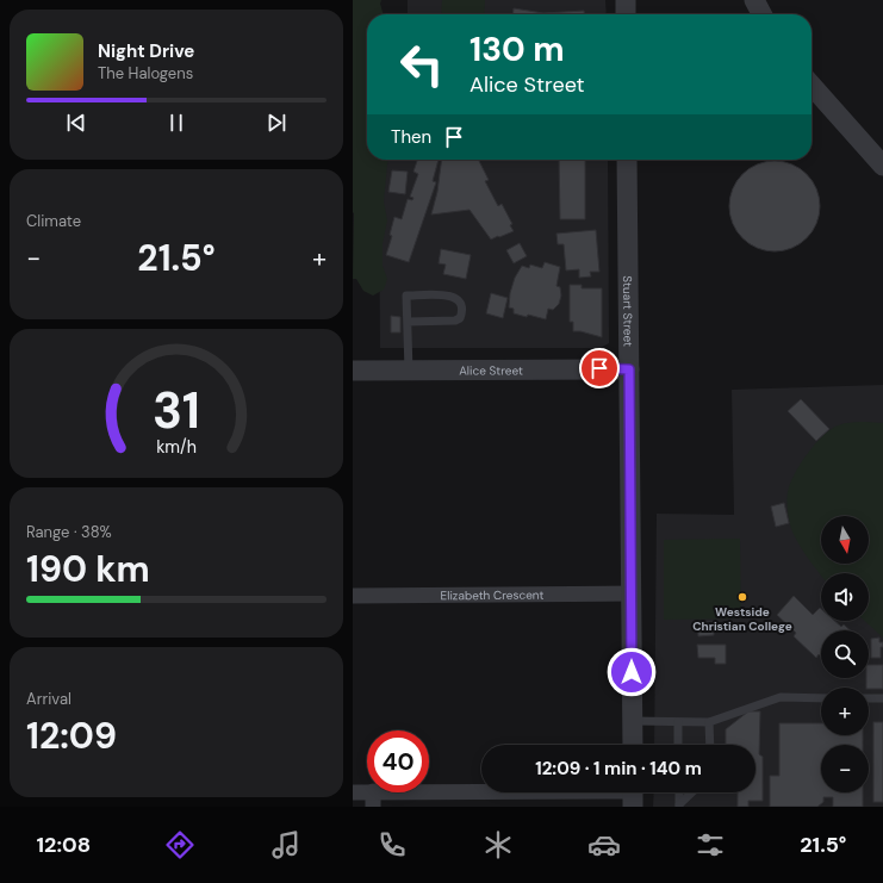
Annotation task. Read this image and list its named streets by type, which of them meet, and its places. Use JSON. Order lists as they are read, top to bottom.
{
  "streets": {
    "street": ["Stuart Street", "Alice Street", "Elizabeth Crescent"]
  },
  "crossings": [
    ["Stuart Street", "Alice Street"],
    ["Stuart Street", "Elizabeth Crescent"]
  ],
  "places": ["Westside Christian College"],
  "north": "bottom",
  "page": {
    "turn": ["130 m", "Alice Street"],
    "song": ["Night Drive", "The Halogens"],
    "then": "Then",
    "tile": [
      "Climate",
      ["Range · 38%", "190 km"],
      ["Arrival", "12:09"]
    ],
    "heat": ["−", "21.5°", "+"],
    "map_buttons": ["+", "−"],
    "limit": "40",
    "trip": "12:09 · 1 min · 140 m",
    "tabs": ["12:08", "21.5°"],
    "gauge": ["31", "km/h"]
  }
}
